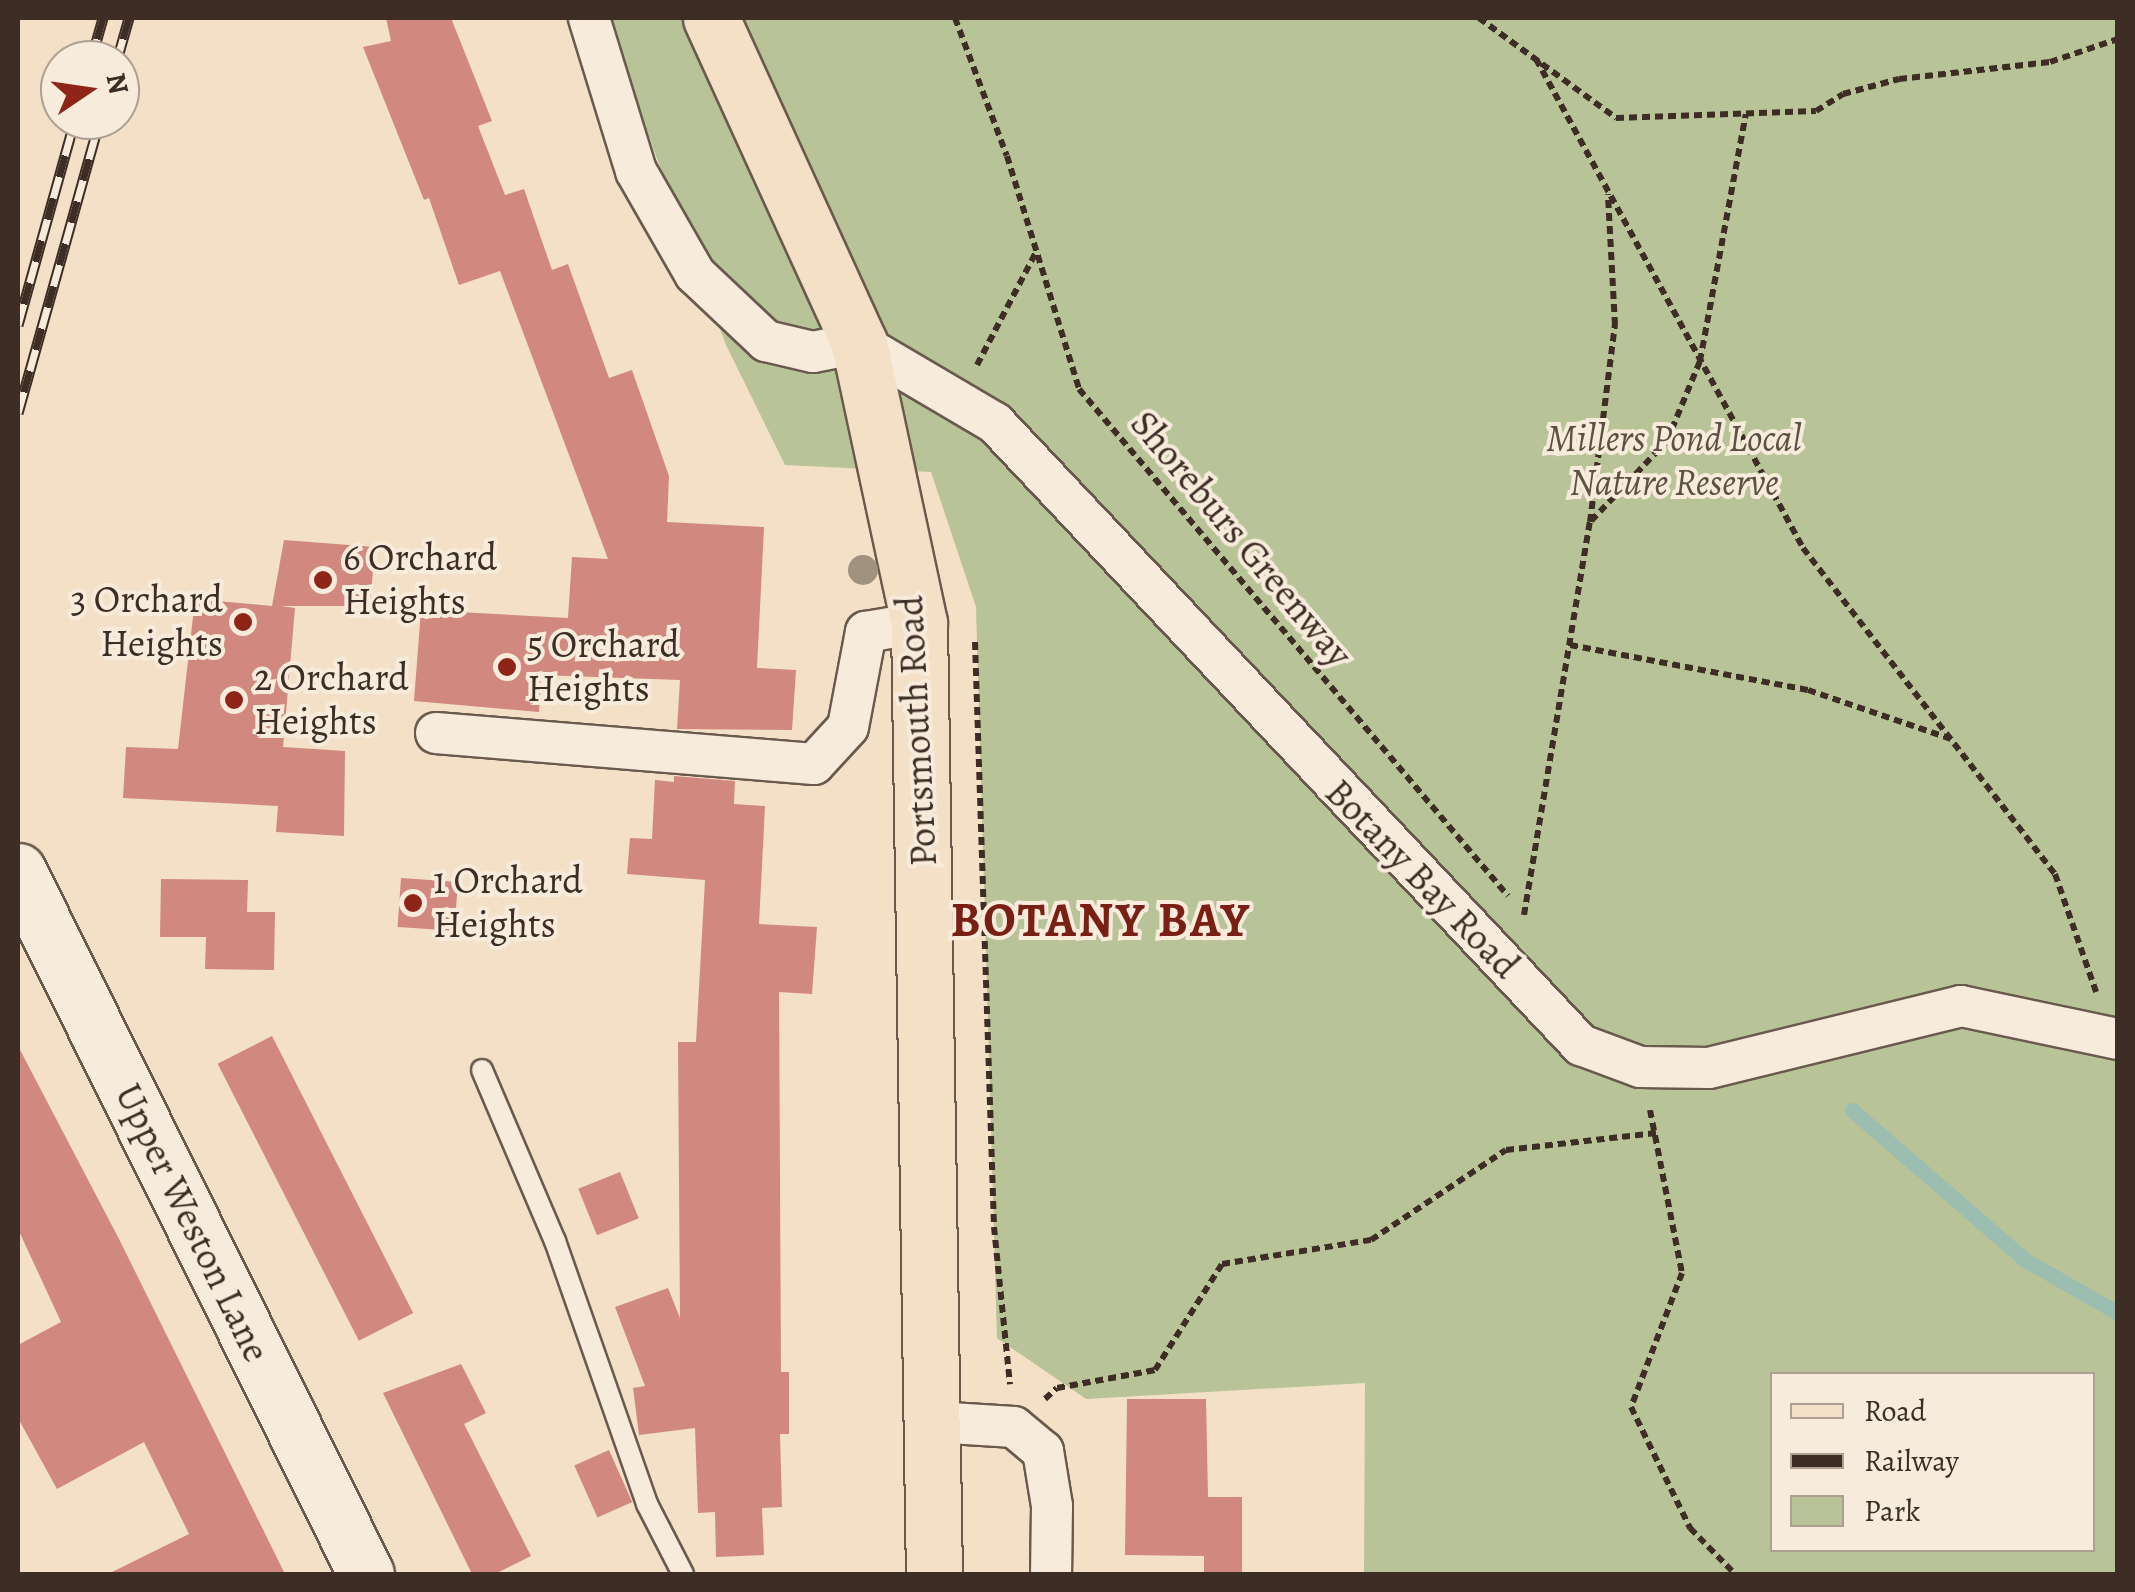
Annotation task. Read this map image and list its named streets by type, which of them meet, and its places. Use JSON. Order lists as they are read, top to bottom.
{
  "streets": {
    "main road": ["Portsmouth Road"],
    "street": ["Botany Bay Road", "Upper Weston Lane"],
    "path": ["Shoreburs Greenway"]
  },
  "crossings": [
    ["Portsmouth Road", "Botany Bay Road"]
  ],
  "districts": ["BOTANY BAY"],
  "parks": ["Millers Pond Local Nature Reserve"],
  "places": [
    "6 Orchard Heights",
    "3 Orchard Heights",
    "5 Orchard Heights",
    "2 Orchard Heights",
    "1 Orchard Heights"
  ],
  "legend": ["Road", "Railway", "Park"],
  "north": "right"
}
